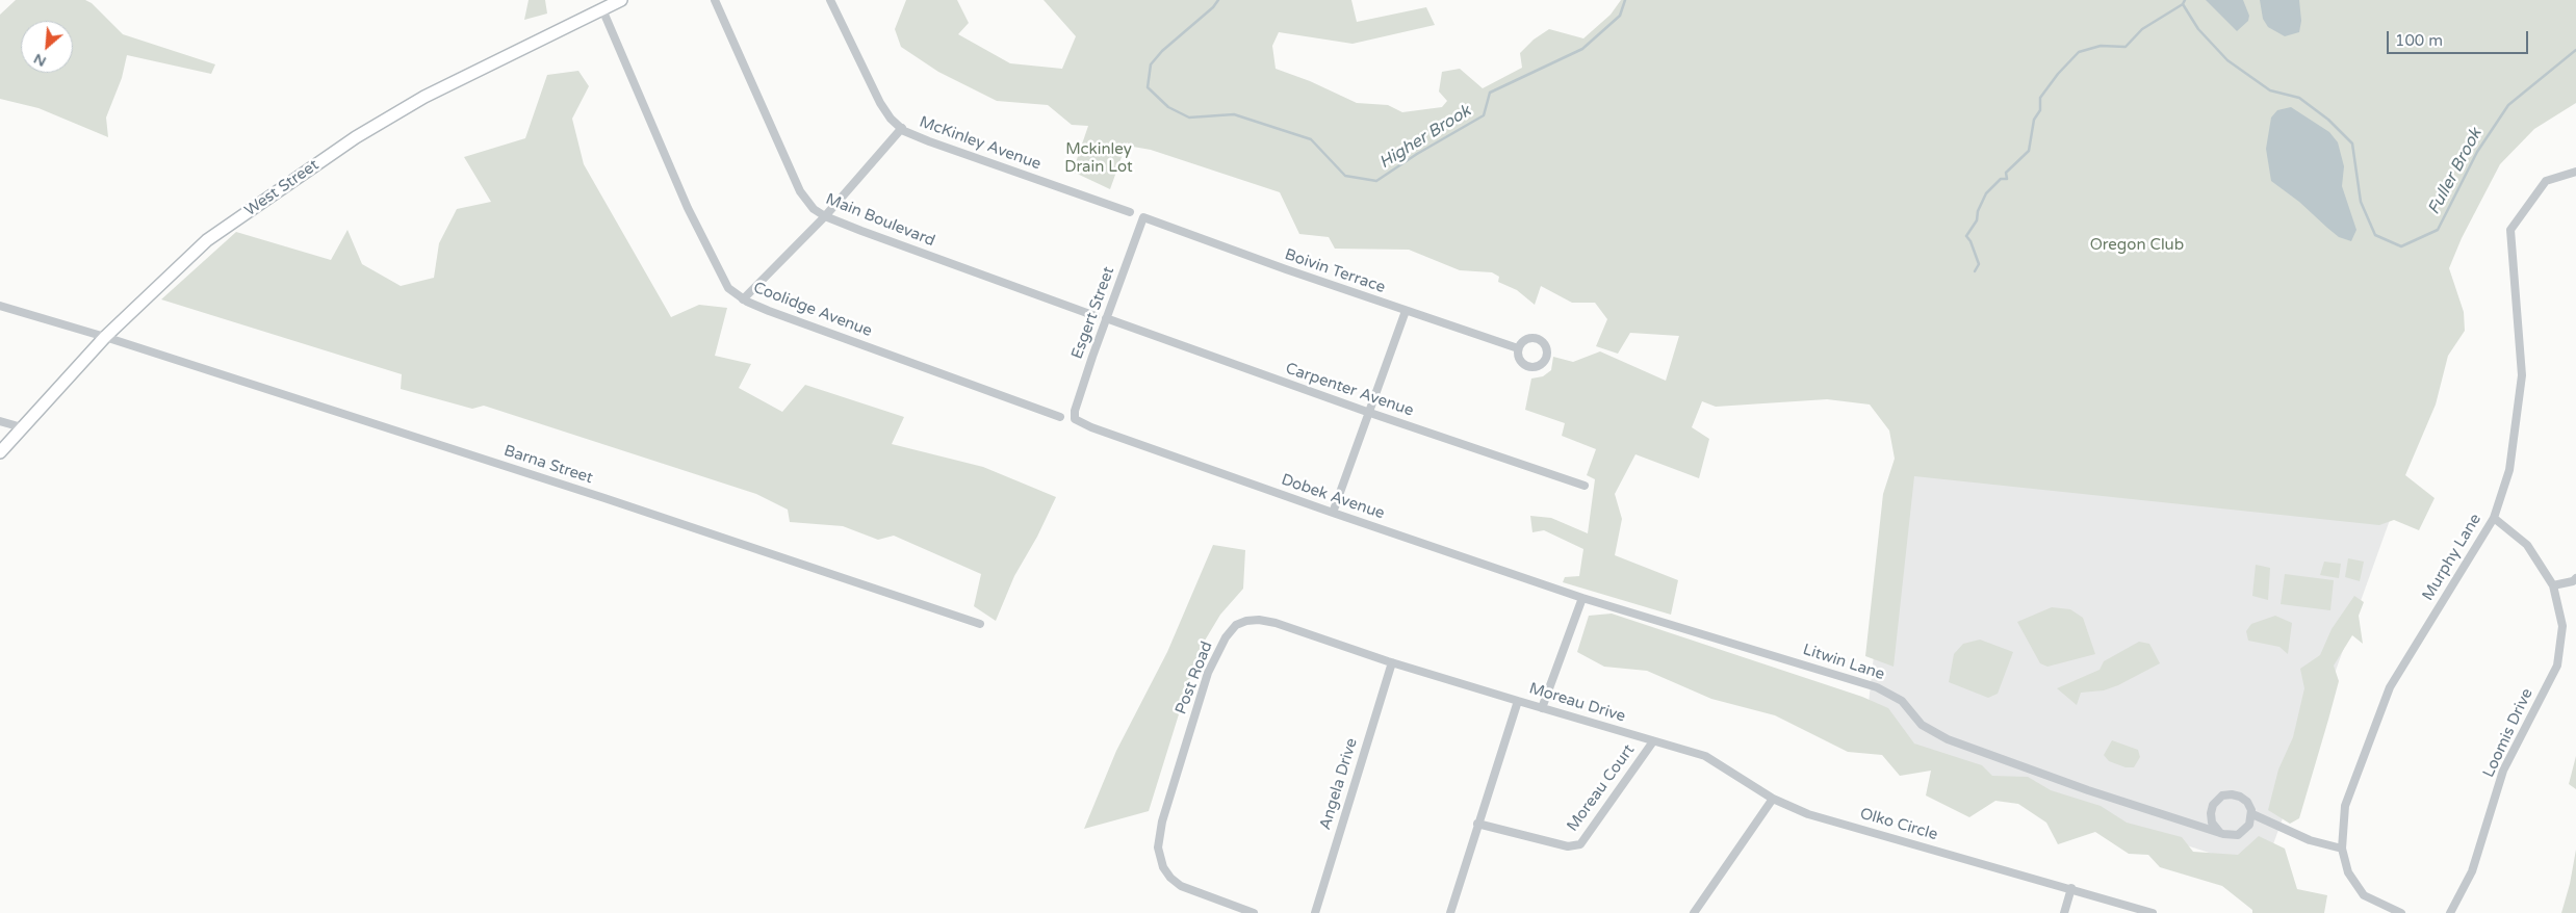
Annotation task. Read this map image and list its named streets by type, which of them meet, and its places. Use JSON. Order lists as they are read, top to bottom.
{
  "streets": {
    "main road": ["West Street"],
    "street": [
      "McKinley Avenue",
      "Main Boulevard",
      "Boivin Terrace",
      "Coolidge Avenue",
      "Esgert Street",
      "Carpenter Avenue",
      "Barna Street",
      "Dobek Avenue",
      "Murphy Lane",
      "Litwin Lane",
      "Post Road",
      "Moreau Drive",
      "Loomis Drive",
      "Angela Drive",
      "Moreau Court",
      "Olko Circle"
    ]
  },
  "crossings": [
    ["West Street", "Coolidge Avenue"],
    ["West Street", "Barna Street"],
    ["Boivin Terrace", "Esgert Street"],
    ["Esgert Street", "Carpenter Avenue"],
    ["Esgert Street", "Dobek Avenue"],
    ["Dobek Avenue", "Litwin Lane"],
    ["Murphy Lane", "Loomis Drive"],
    ["Post Road", "Moreau Drive"],
    ["Post Road", "Angela Drive"],
    ["Moreau Drive", "Moreau Court"],
    ["Moreau Drive", "Olko Circle"]
  ],
  "water": ["Higher Brook", "Fuller Brook"],
  "parks": ["Mckinley Drain Lot", "Oregon Club"],
  "scale_bar": "100 m",
  "north": "bottom left"
}
